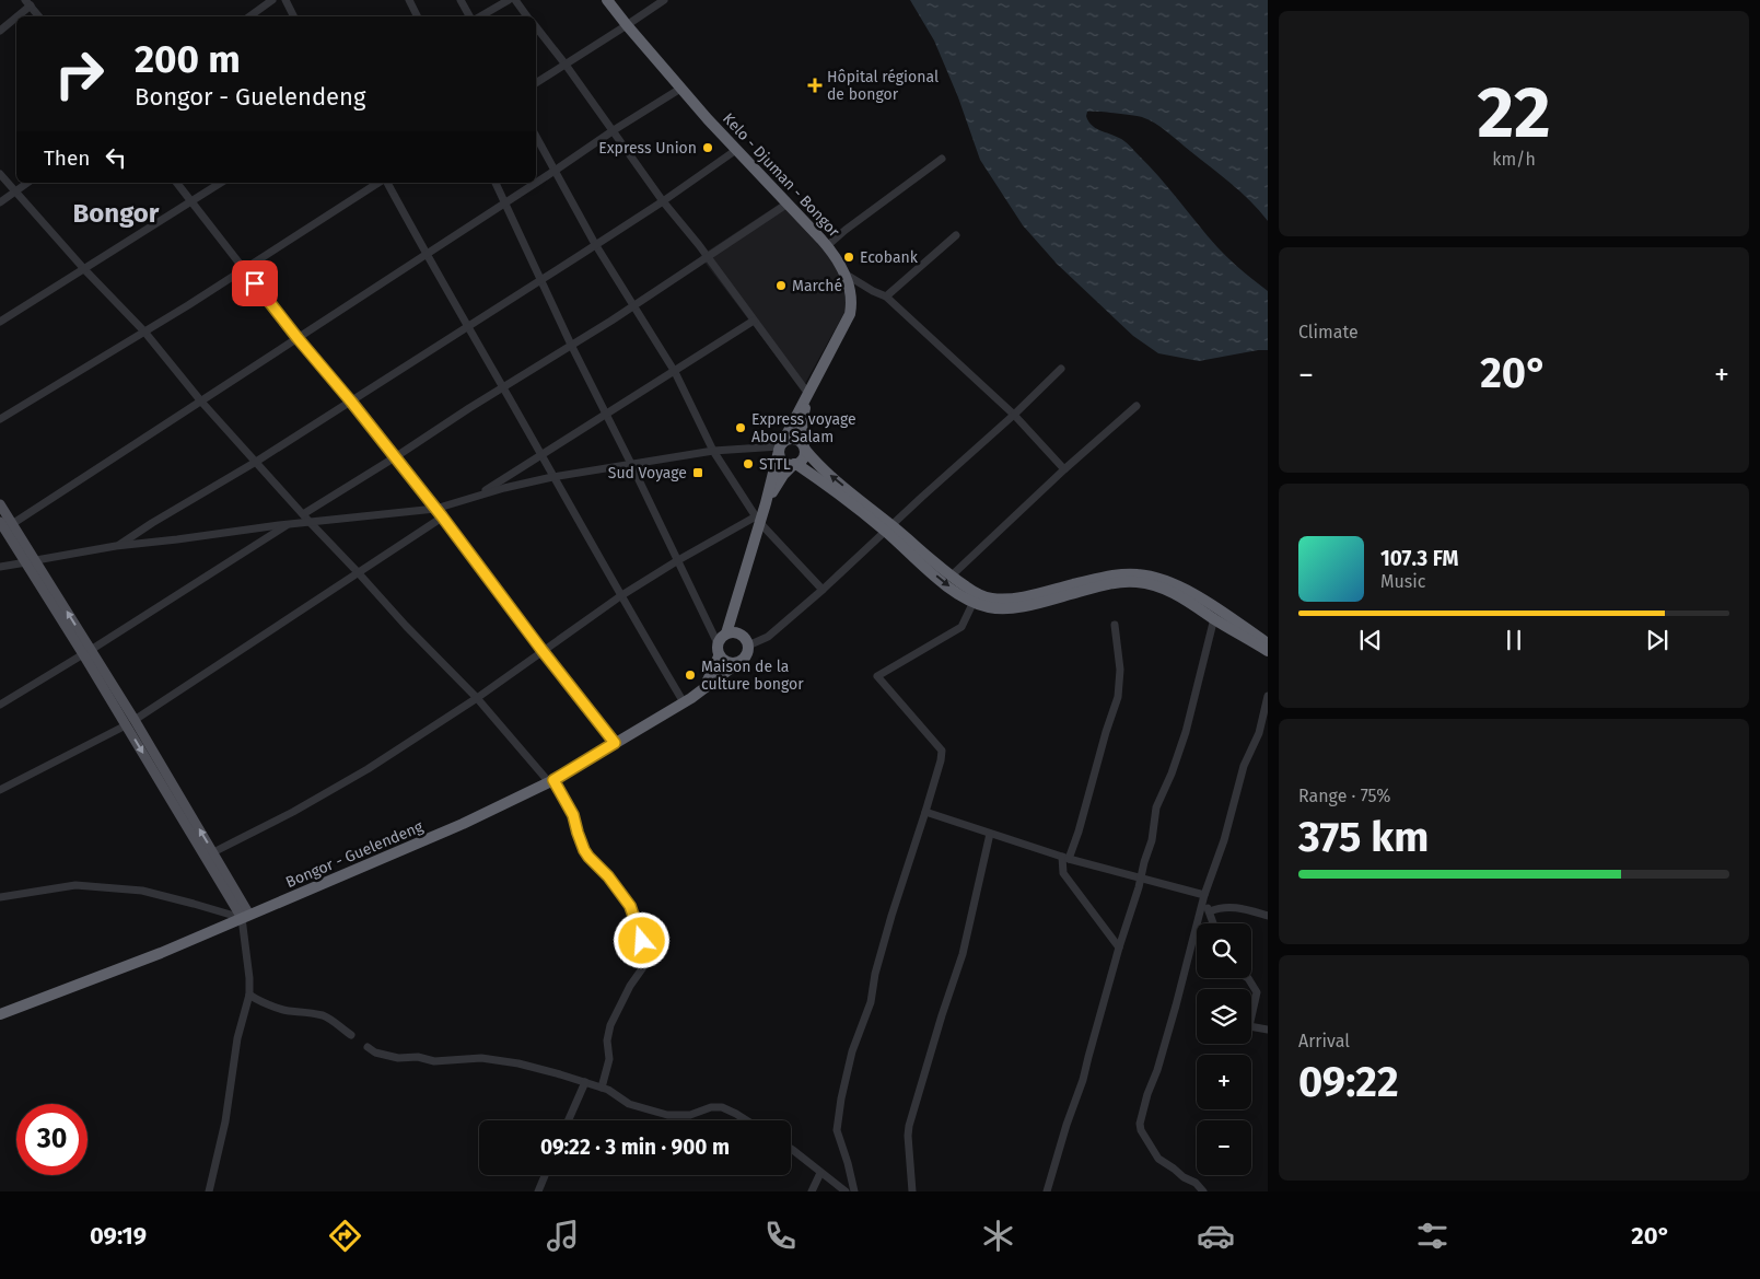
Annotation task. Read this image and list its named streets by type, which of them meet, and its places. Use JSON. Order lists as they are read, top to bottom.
{
  "streets": {
    "highway": ["Kelo - Djuman - Bongor", "Bongor - Guelendeng"]
  },
  "crossings": [
    ["Kelo - Djuman - Bongor", "Bongor - Guelendeng"]
  ],
  "districts": ["Bongor"],
  "places": {
    "health": ["Hôpital régional de bongor"],
    "other": [
      "Express Union",
      "Ecobank",
      "Marché",
      "Express voyage Abou Salam",
      "STTL",
      "Maison de la culture bongor"
    ],
    "transit": ["Sud Voyage"]
  },
  "page": {
    "tile": [
      ["22", "km/h"],
      "Climate",
      ["Range · 75%", "375 km"],
      ["Arrival", "09:22"]
    ],
    "turn": ["200 m", "Bongor - Guelendeng"],
    "then": "Then",
    "heat": ["−", "20°", "+"],
    "song": ["107.3 FM", "Music"],
    "map_buttons": ["+", "−"],
    "limit": "30",
    "trip": "09:22 · 3 min · 900 m",
    "tabs": ["09:19", "20°"]
  }
}
